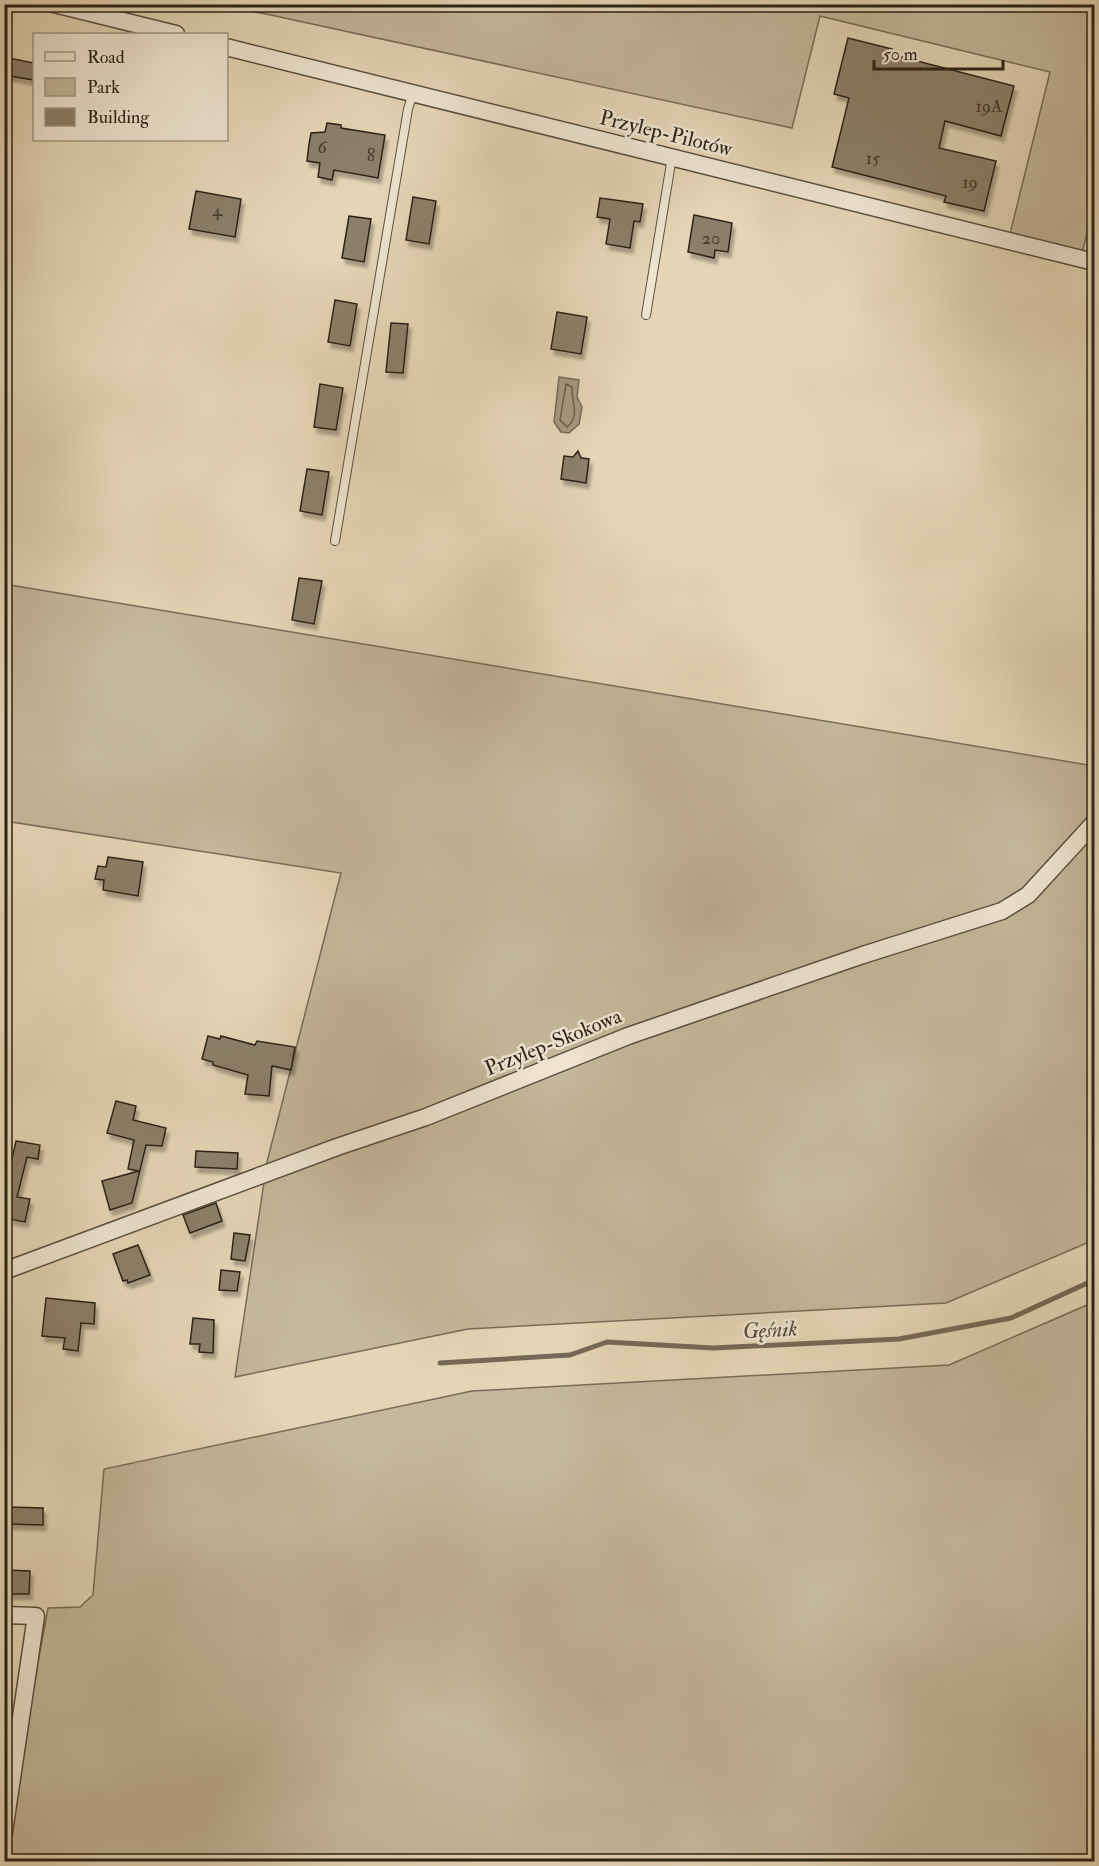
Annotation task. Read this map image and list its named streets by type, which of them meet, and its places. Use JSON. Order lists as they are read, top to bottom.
{
  "streets": {
    "street": ["Przylep-Pilotów", "Przylep-Skokowa"]
  },
  "water": ["Gęśnik"],
  "house_numbers": [
    "19A",
    "6",
    "8",
    "15",
    "19",
    "4",
    "20"
  ],
  "legend": ["Road", "Park", "Building"],
  "scale_bar": "50 m"
}
